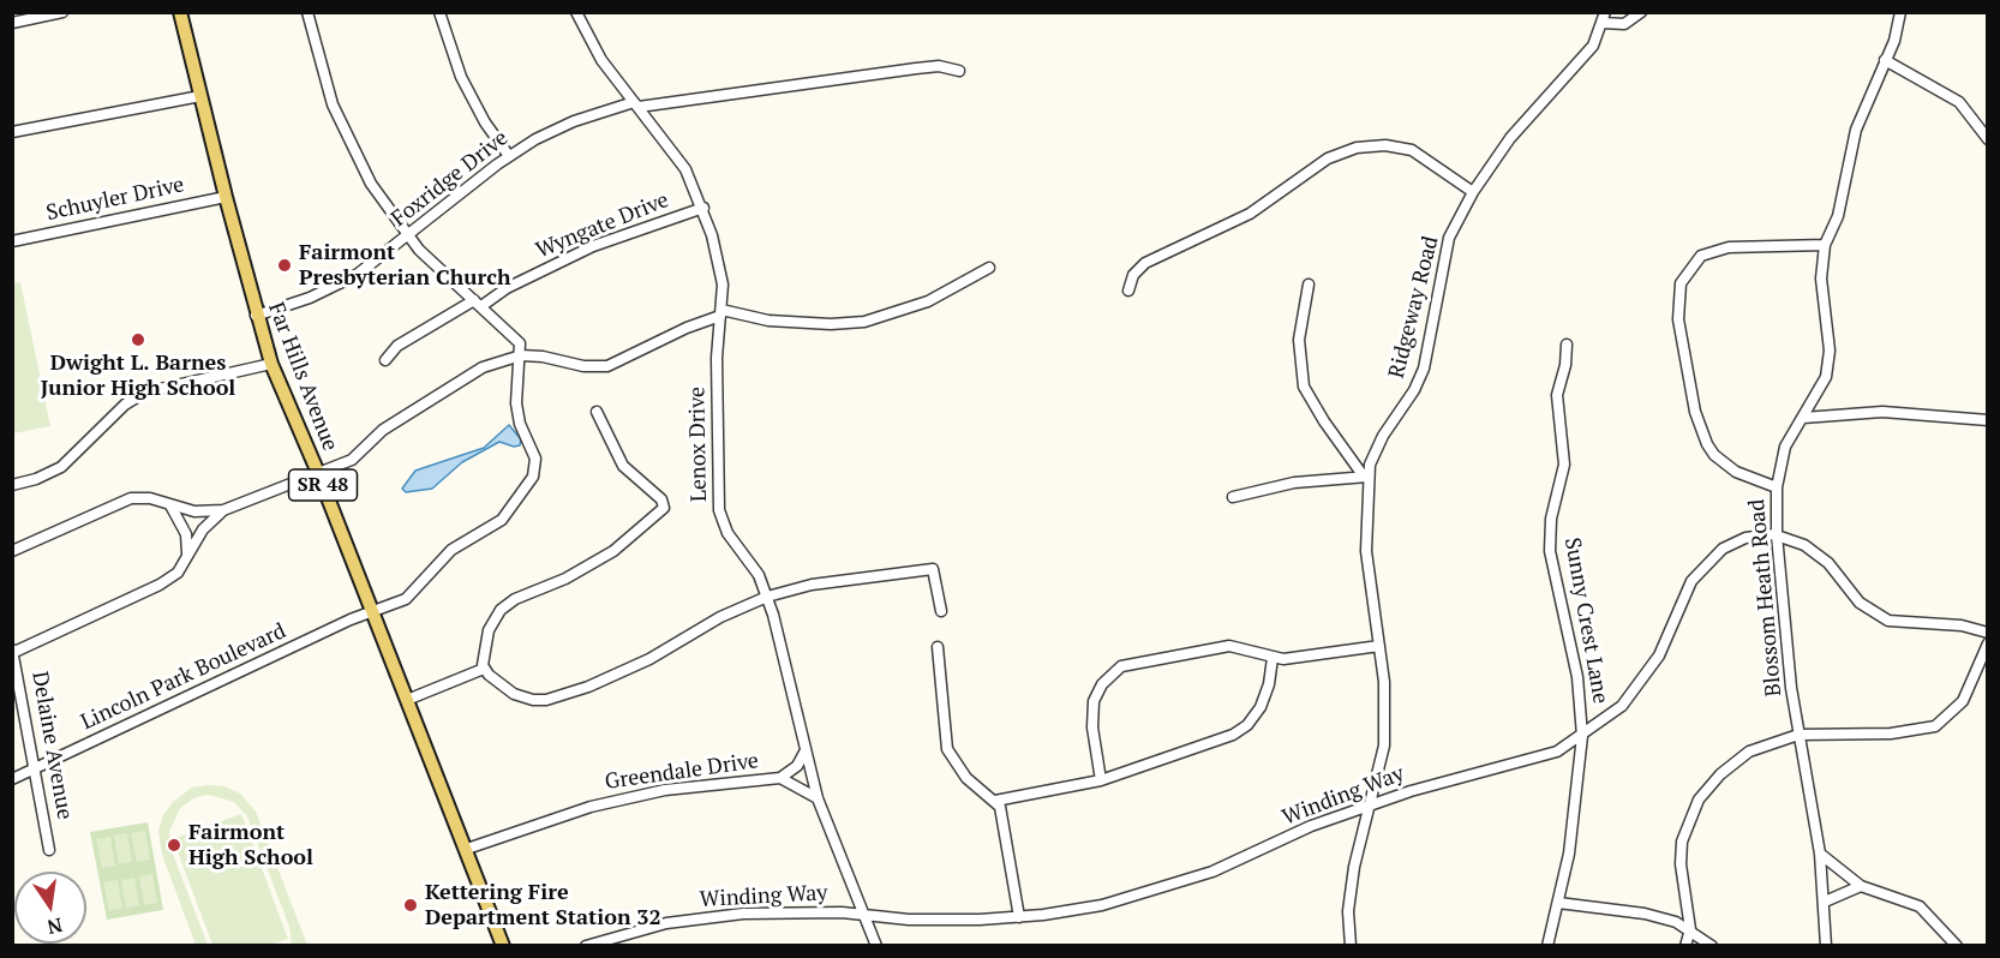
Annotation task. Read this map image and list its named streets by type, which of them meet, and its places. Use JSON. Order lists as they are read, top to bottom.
{
  "streets": {
    "main road": ["Far Hills Avenue", "SR 48"],
    "street": [
      "Foxridge Drive",
      "Schuyler Drive",
      "Wyngate Drive",
      "Ridgeway Road",
      "Lenox Drive",
      "Blossom Heath Road",
      "Sunny Crest Lane",
      "Lincoln Park Boulevard",
      "Delaine Avenue",
      "Greendale Drive",
      "Winding Way"
    ]
  },
  "crossings": [
    ["Foxridge Drive", "Far Hills Avenue"],
    ["Foxridge Drive", "Lenox Drive"],
    ["Schuyler Drive", "Far Hills Avenue"],
    ["Wyngate Drive", "Lenox Drive"],
    ["Ridgeway Road", "Winding Way"],
    ["Far Hills Avenue", "Lincoln Park Boulevard"],
    ["Far Hills Avenue", "Greendale Drive"],
    ["Lenox Drive", "Greendale Drive"],
    ["Lenox Drive", "Winding Way"],
    ["Blossom Heath Road", "Winding Way"],
    ["Sunny Crest Lane", "Winding Way"],
    ["Lincoln Park Boulevard", "Delaine Avenue"]
  ],
  "places": [
    "Fairmont Presbyterian Church",
    "Dwight L. Barnes Junior High School",
    "Fairmont High School",
    "Kettering Fire Department Station 32"
  ],
  "north": "bottom"
}
